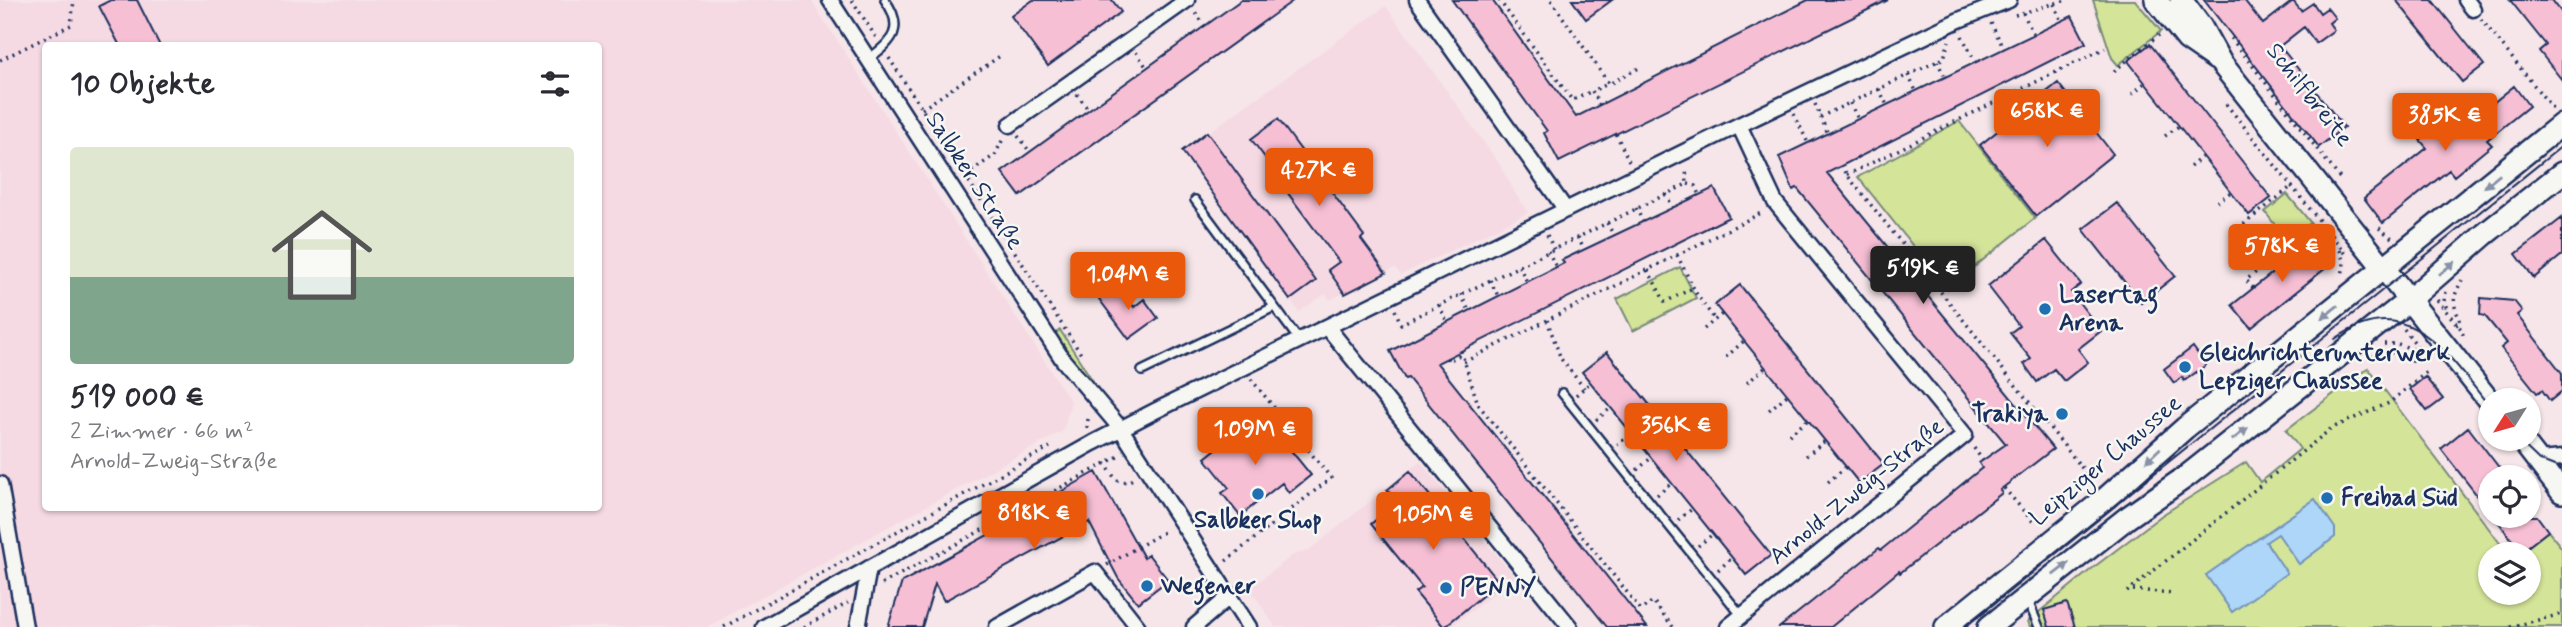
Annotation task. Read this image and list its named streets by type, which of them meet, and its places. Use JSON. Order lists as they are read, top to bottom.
{
  "streets": {
    "main road": ["Schilfbreite", "Leipziger Chaussee"],
    "street": ["Salbker Straße", "Arnold-Zweig-Straße"]
  },
  "crossings": [
    ["Schilfbreite", "Leipziger Chaussee"]
  ],
  "places": [
    "Lasertag Arena",
    "Gleichrichterunterwerk Lepziger Chaussee",
    "Trakiya",
    "Salbker Shop",
    "Freibad Süd",
    "Wegener",
    "PENNY"
  ],
  "north": "bottom left",
  "page": {
    "heading": "10 Objekte",
    "price": [
      "658K €",
      "385K €",
      "427K €",
      "578K €",
      "519K €",
      "1.04M €",
      "356K €",
      "1.09M €",
      "818K €",
      "1.05M €"
    ],
    "list": [
      {
        "name": "519 000 €",
        "note": "2 Zimmer · 66 m² · Arnold-Zweig-Straße"
      }
    ]
  }
}
